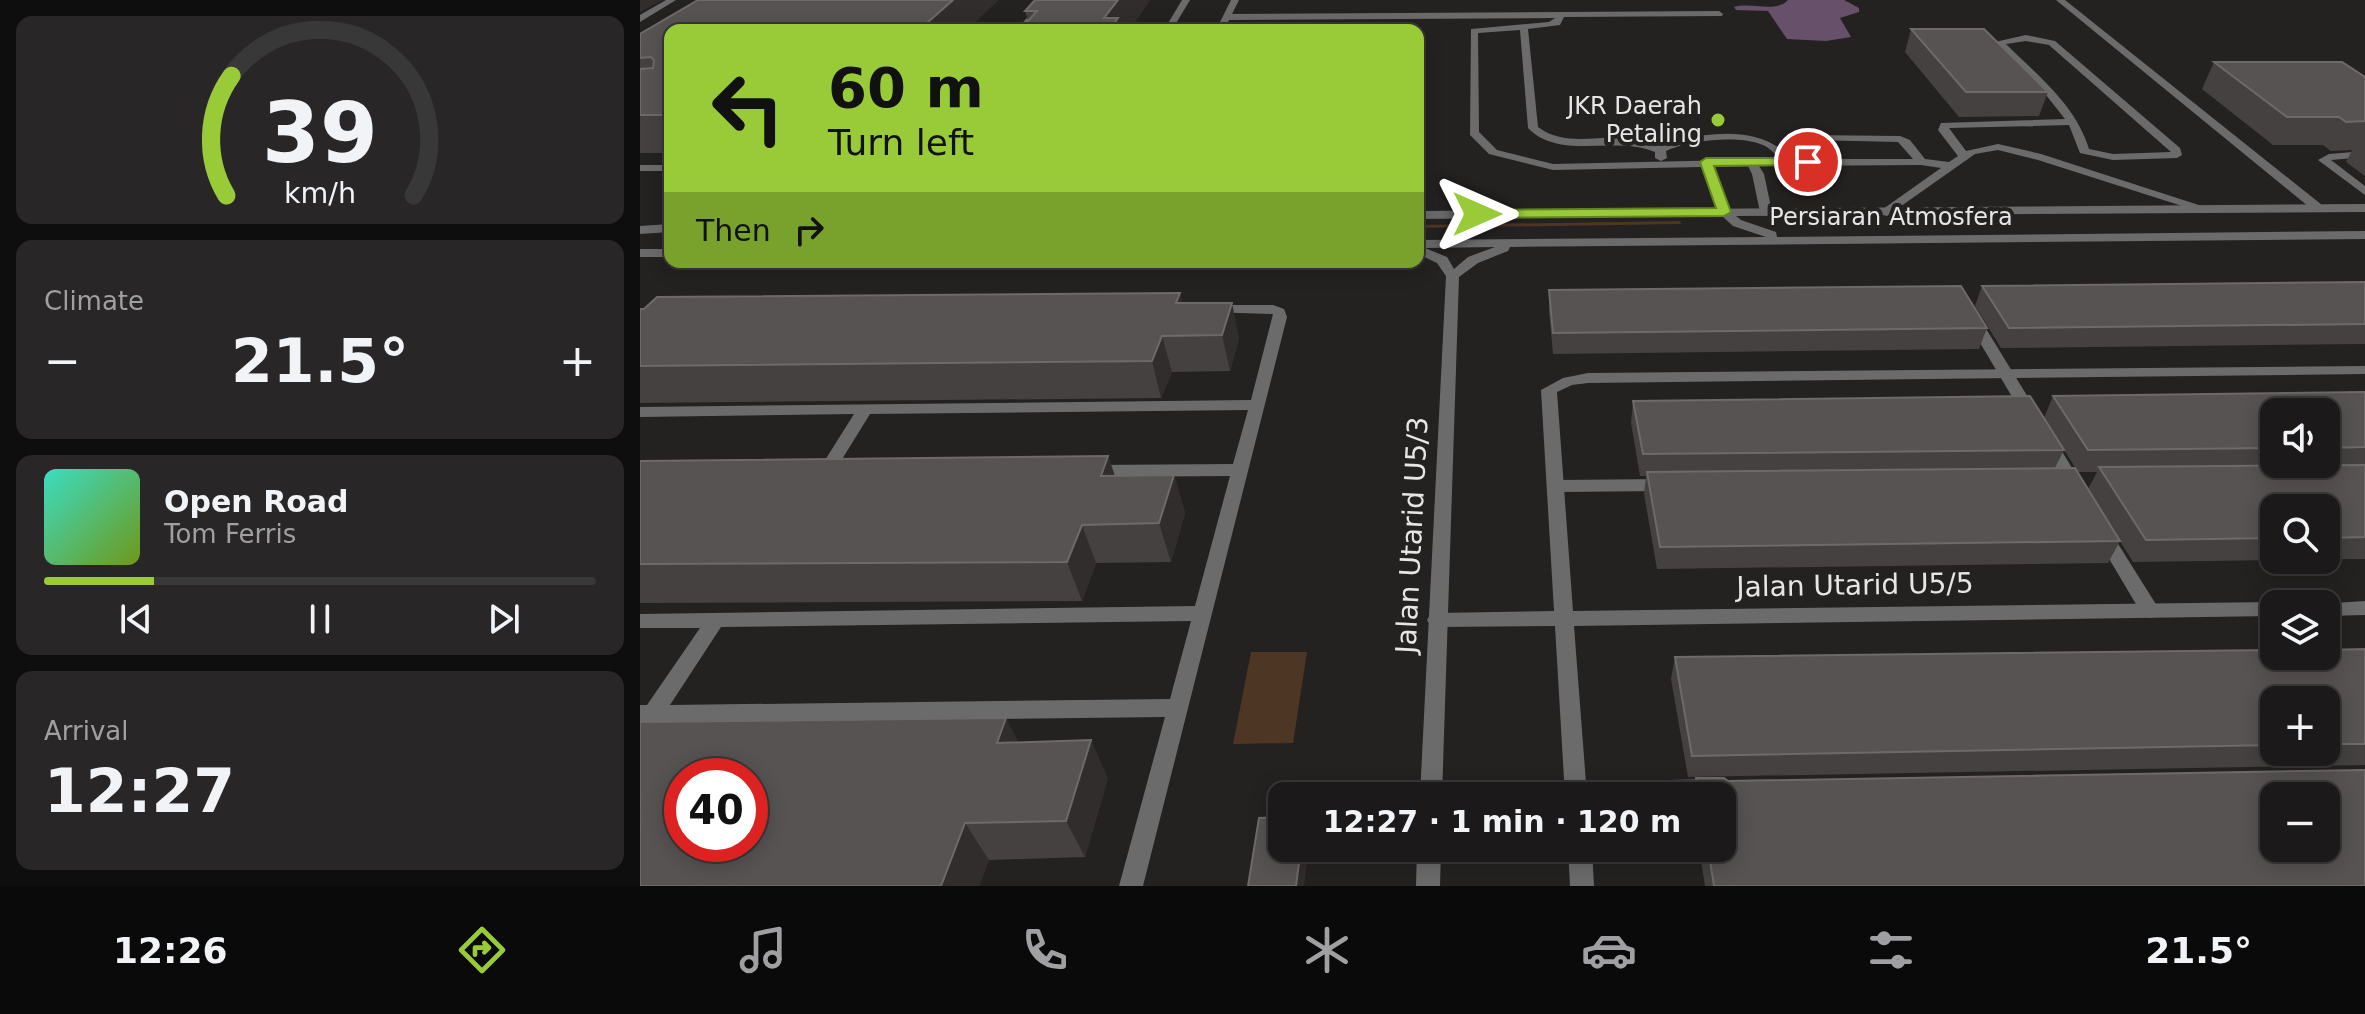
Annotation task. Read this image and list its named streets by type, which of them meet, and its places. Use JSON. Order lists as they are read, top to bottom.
{
  "streets": {
    "street": ["Persiaran Atmosfera", "Jalan Utarid U5/3", "Jalan Utarid U5/5"]
  },
  "crossings": [
    ["Jalan Utarid U5/3", "Jalan Utarid U5/5"]
  ],
  "places": ["JKR Daerah Petaling"],
  "page": {
    "turn": ["60 m", "Turn left"],
    "then": "Then",
    "tile": [
      "Climate",
      ["Arrival", "12:27"]
    ],
    "heat": ["−", "21.5°", "+"],
    "map_buttons": ["+", "−"],
    "song": ["Open Road", "Tom Ferris"],
    "limit": "40",
    "trip": "12:27 · 1 min · 120 m",
    "tabs": ["12:26", "21.5°"],
    "gauge": ["39", "km/h"]
  }
}
